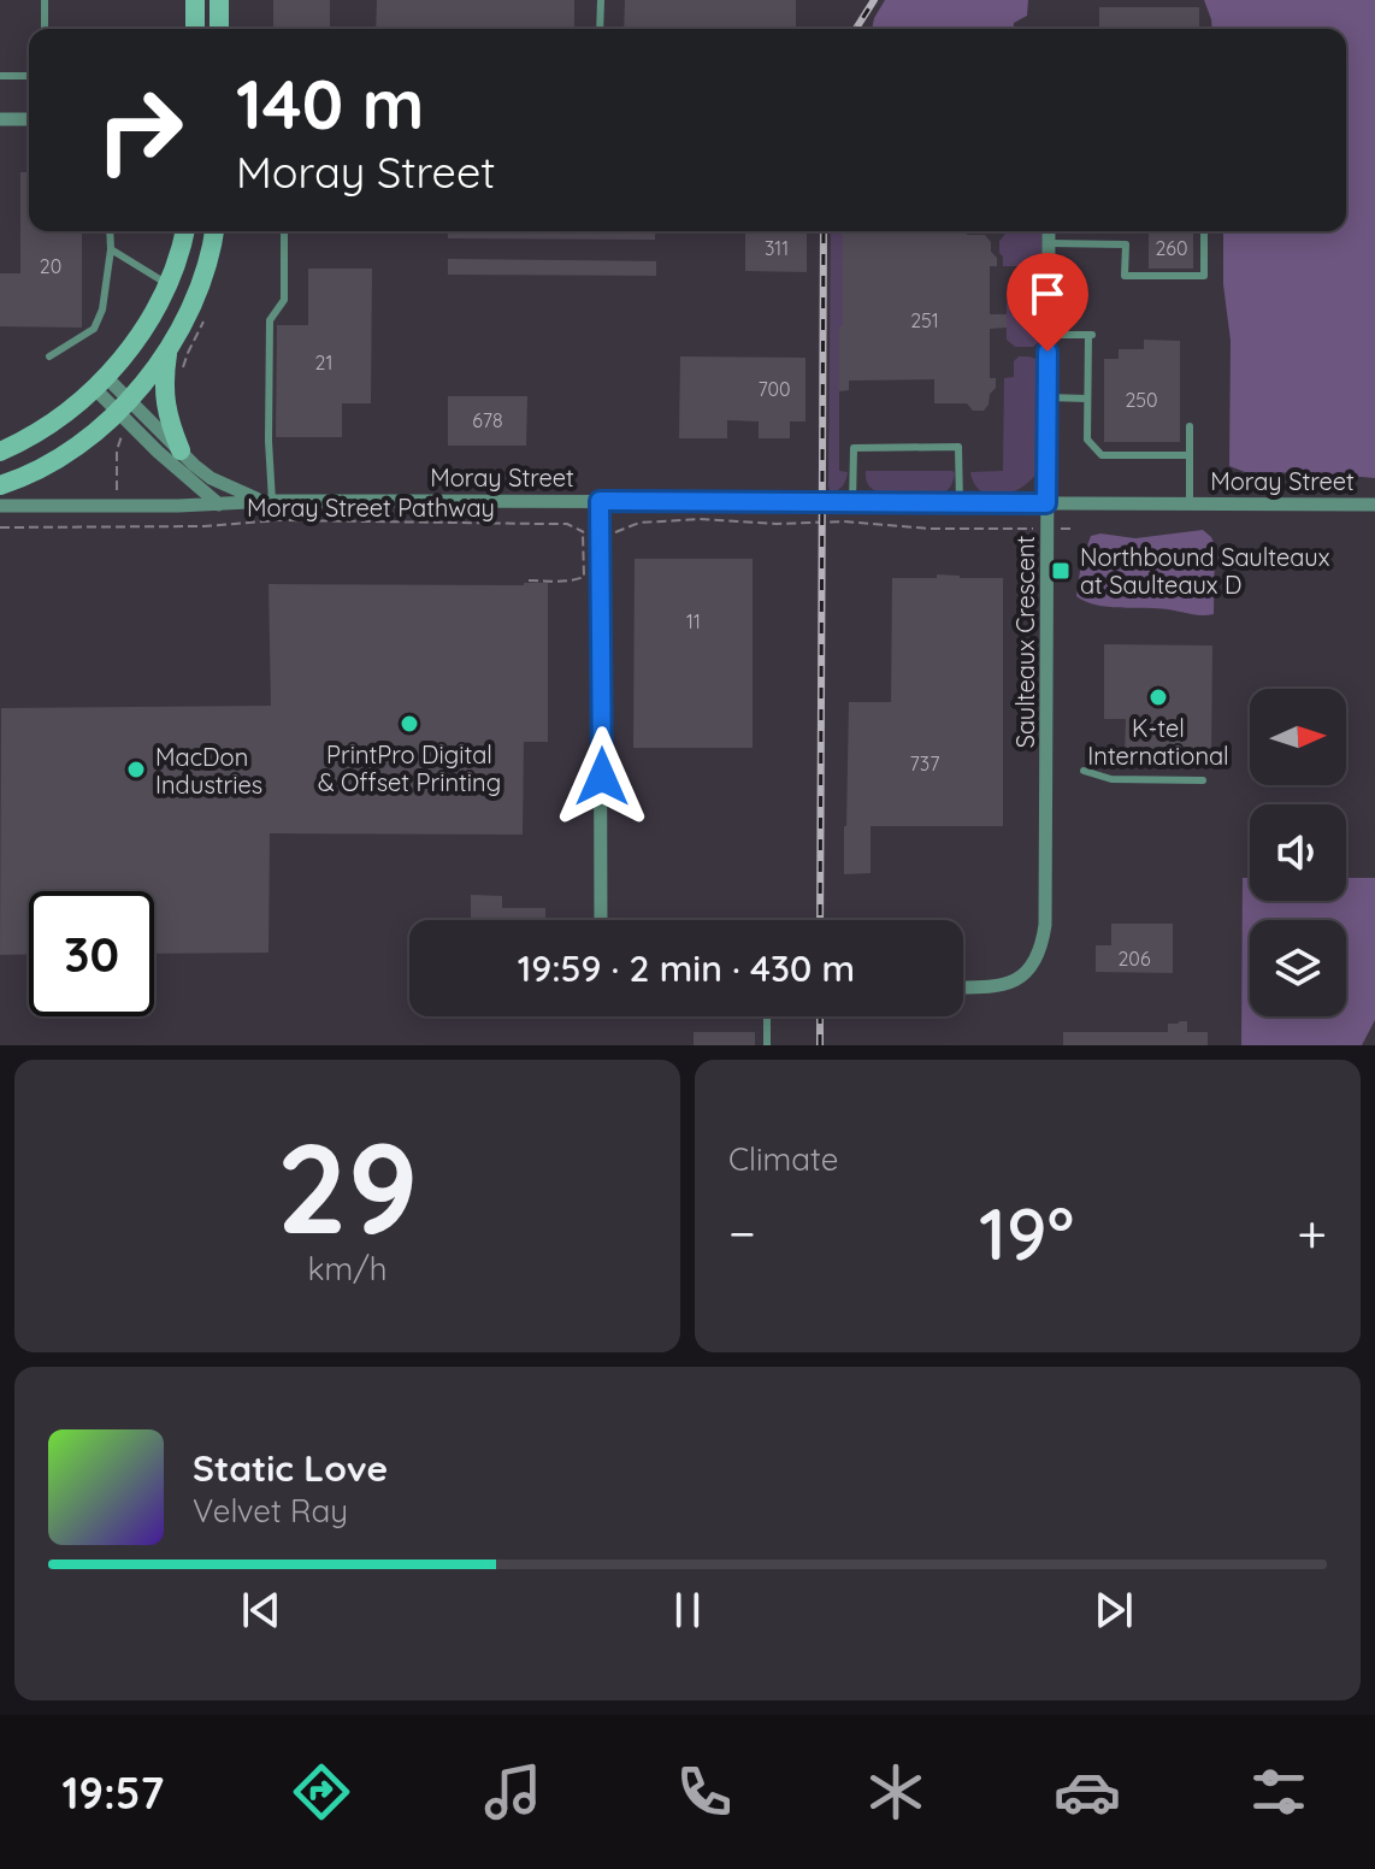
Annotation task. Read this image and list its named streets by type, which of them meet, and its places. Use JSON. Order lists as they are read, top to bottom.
{
  "streets": {
    "street": ["Moray Street", "Saulteaux Crescent"],
    "path": ["Moray Street Pathway"]
  },
  "crossings": [
    ["Moray Street", "Saulteaux Crescent"]
  ],
  "places": {
    "transit": ["Northbound Saulteaux at Saulteaux D"],
    "other": ["K-tel International", "PrintPro Digital & Offset Printing", "MacDon Industries"]
  },
  "house_numbers": [
    "311",
    "260",
    "20",
    "251",
    "21",
    "700",
    "250",
    "678",
    "11",
    "737",
    "206"
  ],
  "north": "right",
  "page": {
    "turn": ["140 m", "Moray Street"],
    "limit": "30",
    "trip": "19:59 · 2 min · 430 m",
    "tile": [
      ["29", "km/h"],
      "Climate"
    ],
    "heat": ["−", "19°", "+"],
    "song": ["Static Love", "Velvet Ray"],
    "tabs": "19:57"
  }
}
